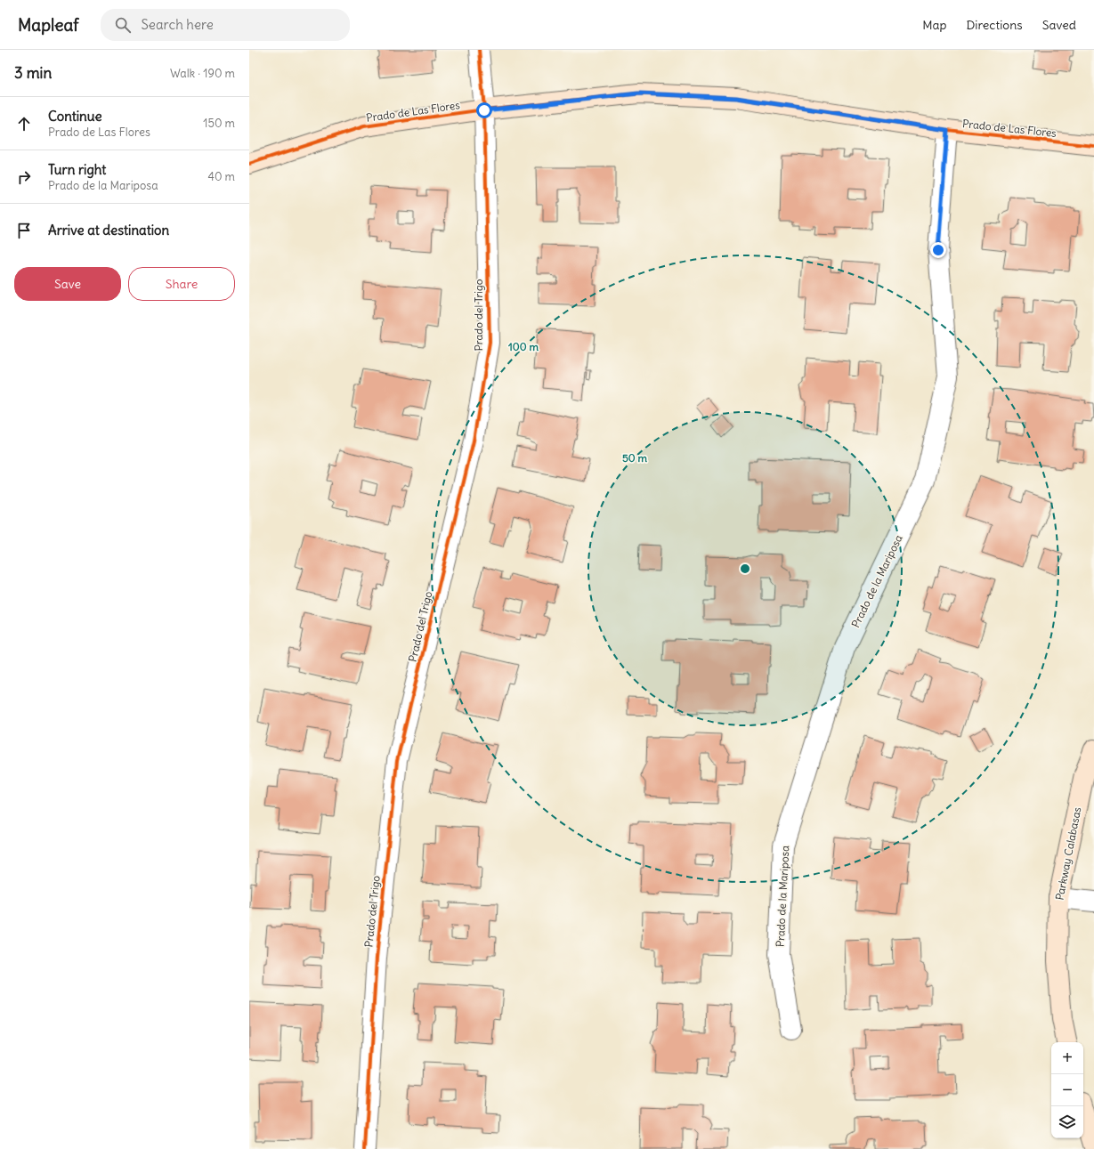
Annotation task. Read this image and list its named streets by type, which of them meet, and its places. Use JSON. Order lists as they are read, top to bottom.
{
  "streets": {
    "street": [
      "Prado de Las Flores",
      "Prado del Trigo",
      "Prado de la Mariposa",
      "Parkway Calabasas"
    ]
  },
  "crossings": [
    ["Prado de Las Flores", "Prado del Trigo"],
    ["Prado de Las Flores", "Prado de la Mariposa"]
  ],
  "page": {
    "header": "Mapleaf",
    "search": "Search here",
    "nav": ["Map", "Directions", "Saved"],
    "heading": ["3 min", "Walk · 190 m"],
    "list": [
      ["Continue", "Prado de Las Flores", "150 m"],
      ["Turn right", "Prado de la Mariposa", "40 m"],
      "Arrive at destination"
    ],
    "buttons": ["Save", "Share"],
    "map_buttons": ["+", "−"]
  },
  "rings": ["100 m", "50 m"]
}
